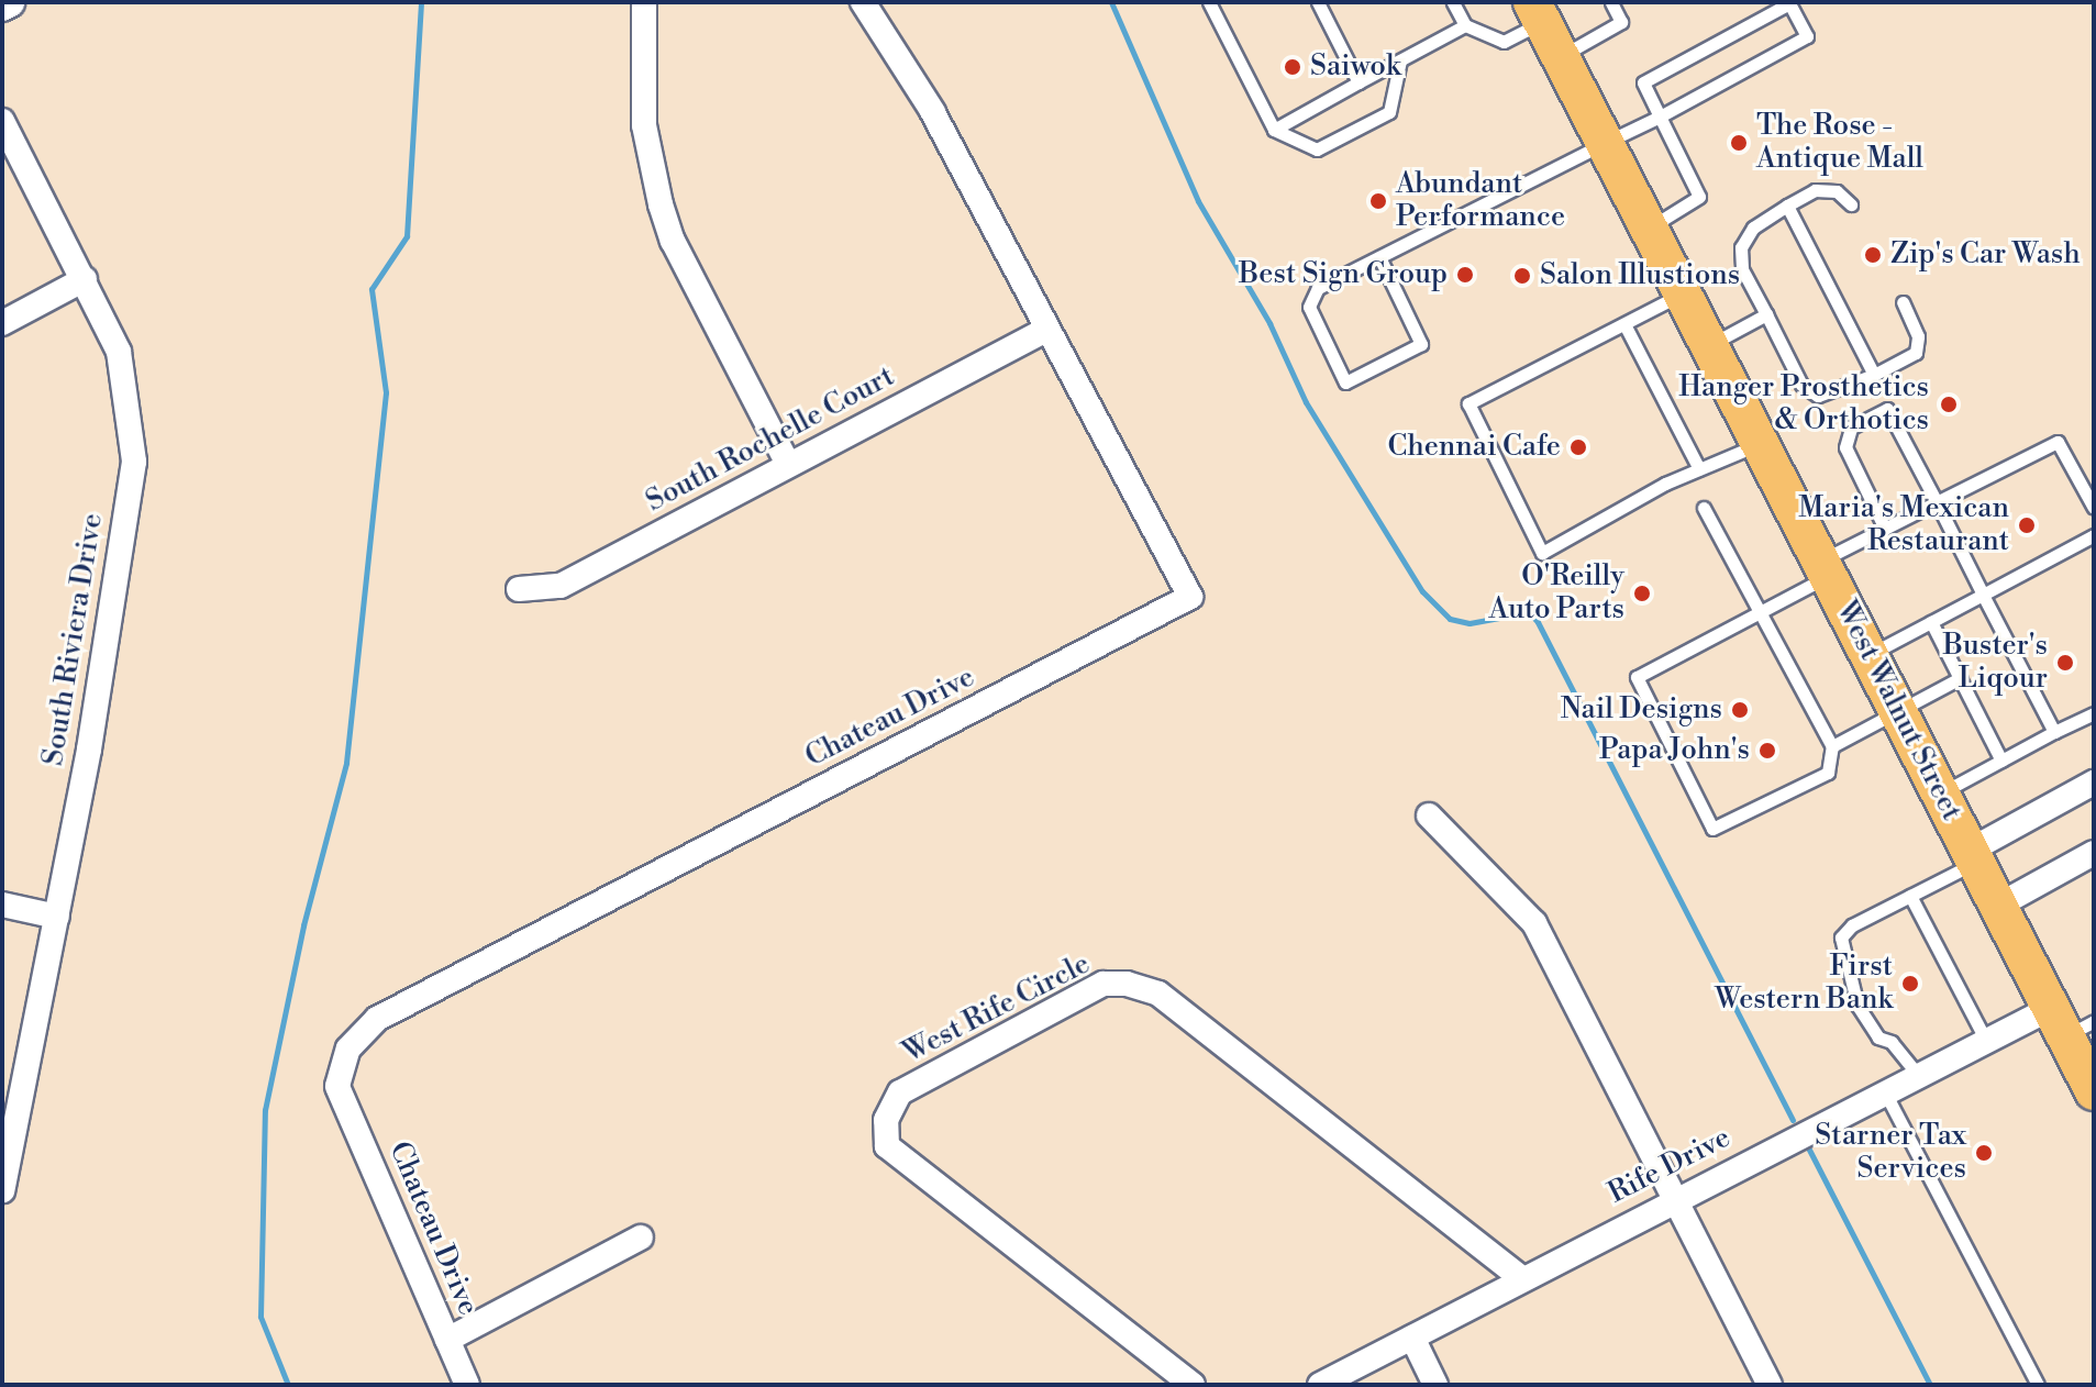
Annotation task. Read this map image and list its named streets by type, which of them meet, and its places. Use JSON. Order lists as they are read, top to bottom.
{
  "streets": {
    "main road": ["West Walnut Street"],
    "street": [
      "South Rochelle Court",
      "South Riviera Drive",
      "Chateau Drive",
      "West Rife Circle",
      "Rife Drive"
    ]
  },
  "crossings": [
    ["South Rochelle Court", "Chateau Drive"],
    ["West Walnut Street", "Rife Drive"],
    ["West Rife Circle", "Rife Drive"]
  ],
  "places": [
    "Saiwok",
    "The Rose - Antique Mall",
    "Abundant Performance",
    "Zip's Car Wash",
    "Best Sign Group",
    "Salon Illustions",
    "Hanger Prosthetics & Orthotics",
    "Chennai Cafe",
    "Maria's Mexican Restaurant",
    "O'Reilly Auto Parts",
    "Buster's Liqour",
    "Nail Designs",
    "Papa John's",
    "First Western Bank",
    "Starner Tax Services"
  ]
}
